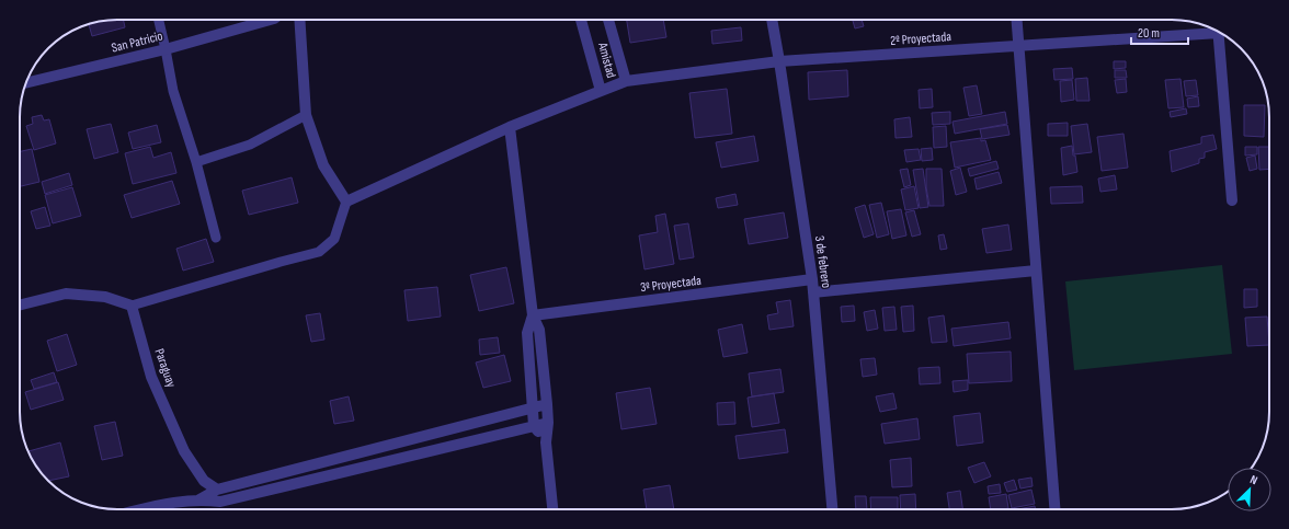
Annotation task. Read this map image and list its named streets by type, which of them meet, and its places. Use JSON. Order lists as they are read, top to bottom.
{
  "streets": {
    "street": [
      "2º Proyectada",
      "San Patricio",
      "Amistad",
      "3 de febrero",
      "3º Proyectada",
      "Paraguay"
    ]
  },
  "crossings": [
    ["2º Proyectada", "Amistad"],
    ["2º Proyectada", "3 de febrero"],
    ["3 de febrero", "3º Proyectada"]
  ],
  "scale_bar": "20 m",
  "north": "top right"
}
